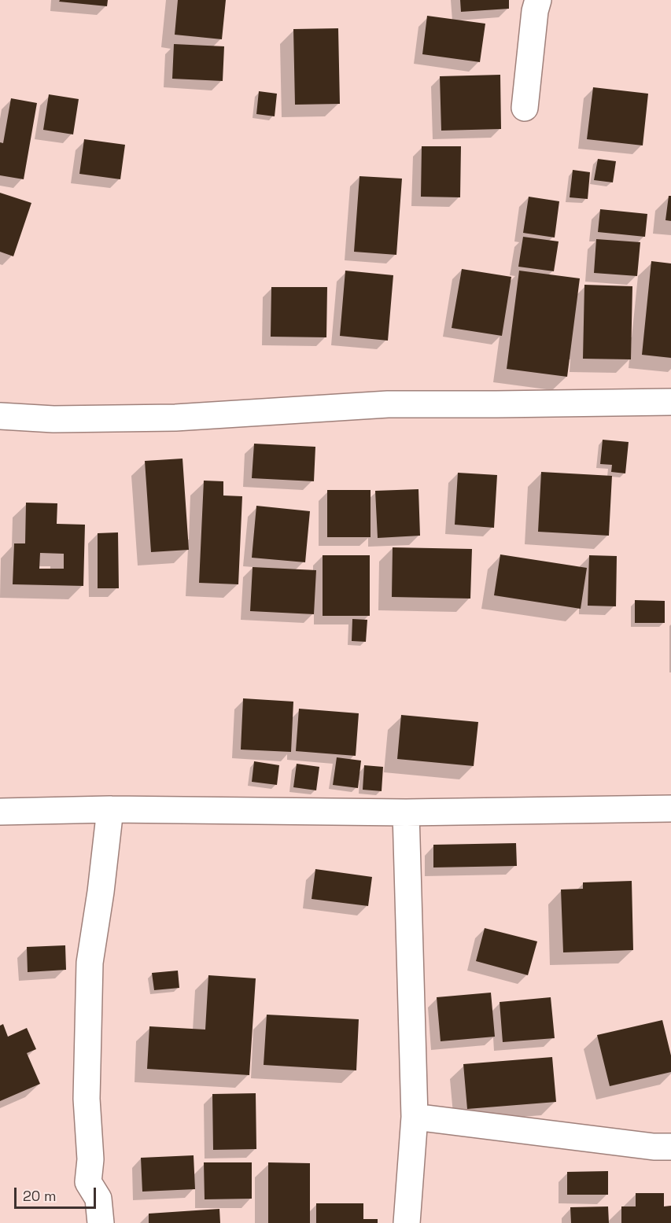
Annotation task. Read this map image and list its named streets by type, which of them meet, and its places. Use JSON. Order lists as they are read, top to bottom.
{
  "scale_bar": "20 m"
}
